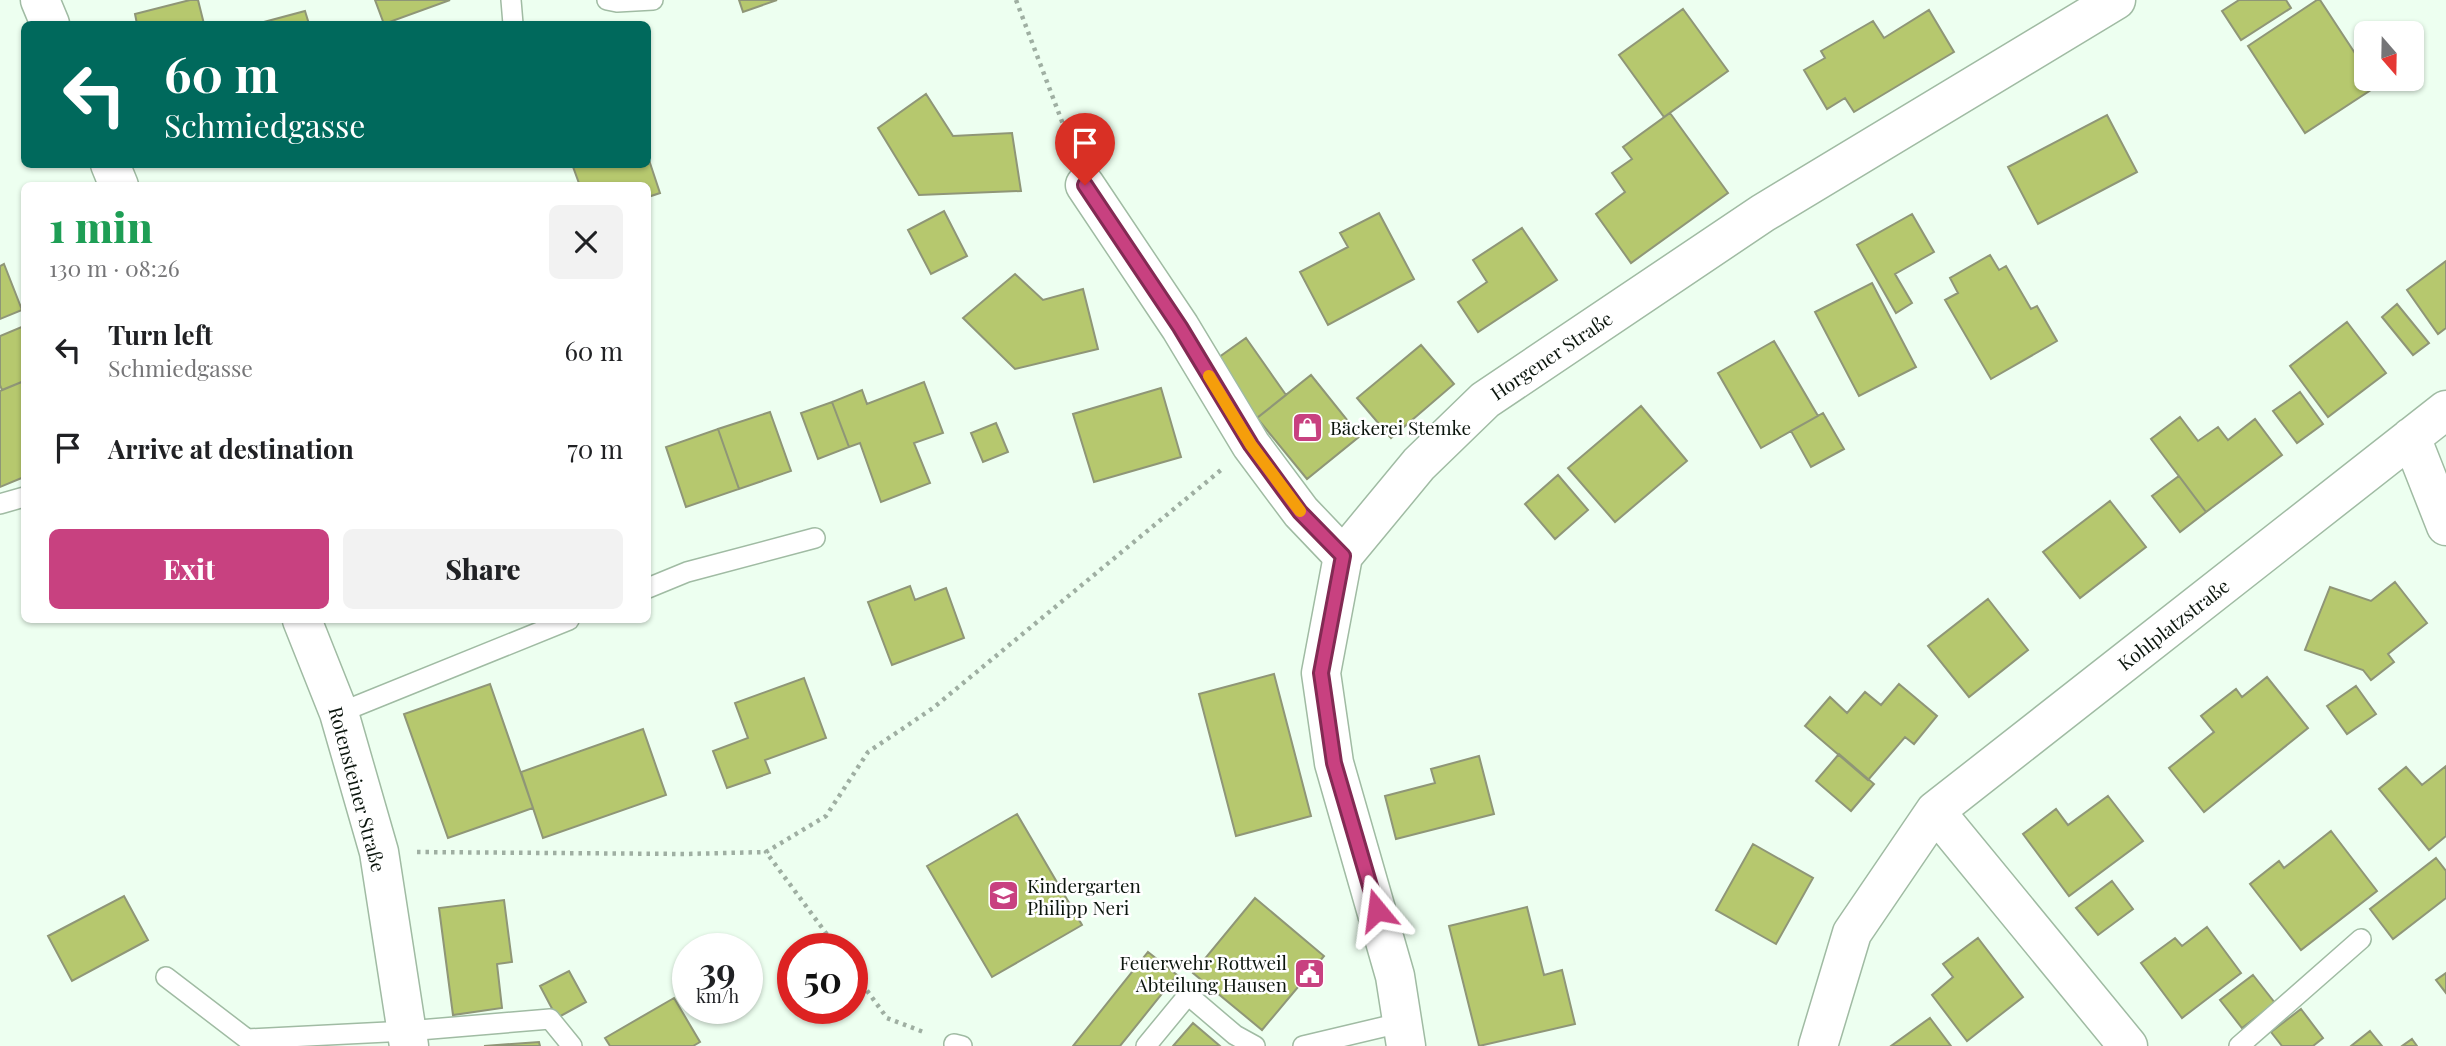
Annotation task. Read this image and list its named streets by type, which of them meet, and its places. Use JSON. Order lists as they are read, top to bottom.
{
  "streets": {
    "street": ["Horgener Straße", "Kohlplatzstraße", "Rotensteiner Straße"]
  },
  "places": {
    "shop": ["Bäckerei Stemke"],
    "school or university": ["Kindergarten Philipp Neri"],
    "public building": ["Feuerwehr Rottweil Abteilung Hausen"]
  },
  "north": "bottom",
  "page": {
    "turn": ["60 m", "Schmiedgasse"],
    "heading": ["1 min", "130 m · 08:26"],
    "list": [
      {
        "name": "Turn left",
        "note": "Schmiedgasse",
        "value": "60 m"
      },
      {
        "name": "Arrive at destination",
        "value": "70 m"
      }
    ],
    "buttons": ["Exit", "Share"],
    "speed": "39 km/h",
    "limit": "50"
  }
}
